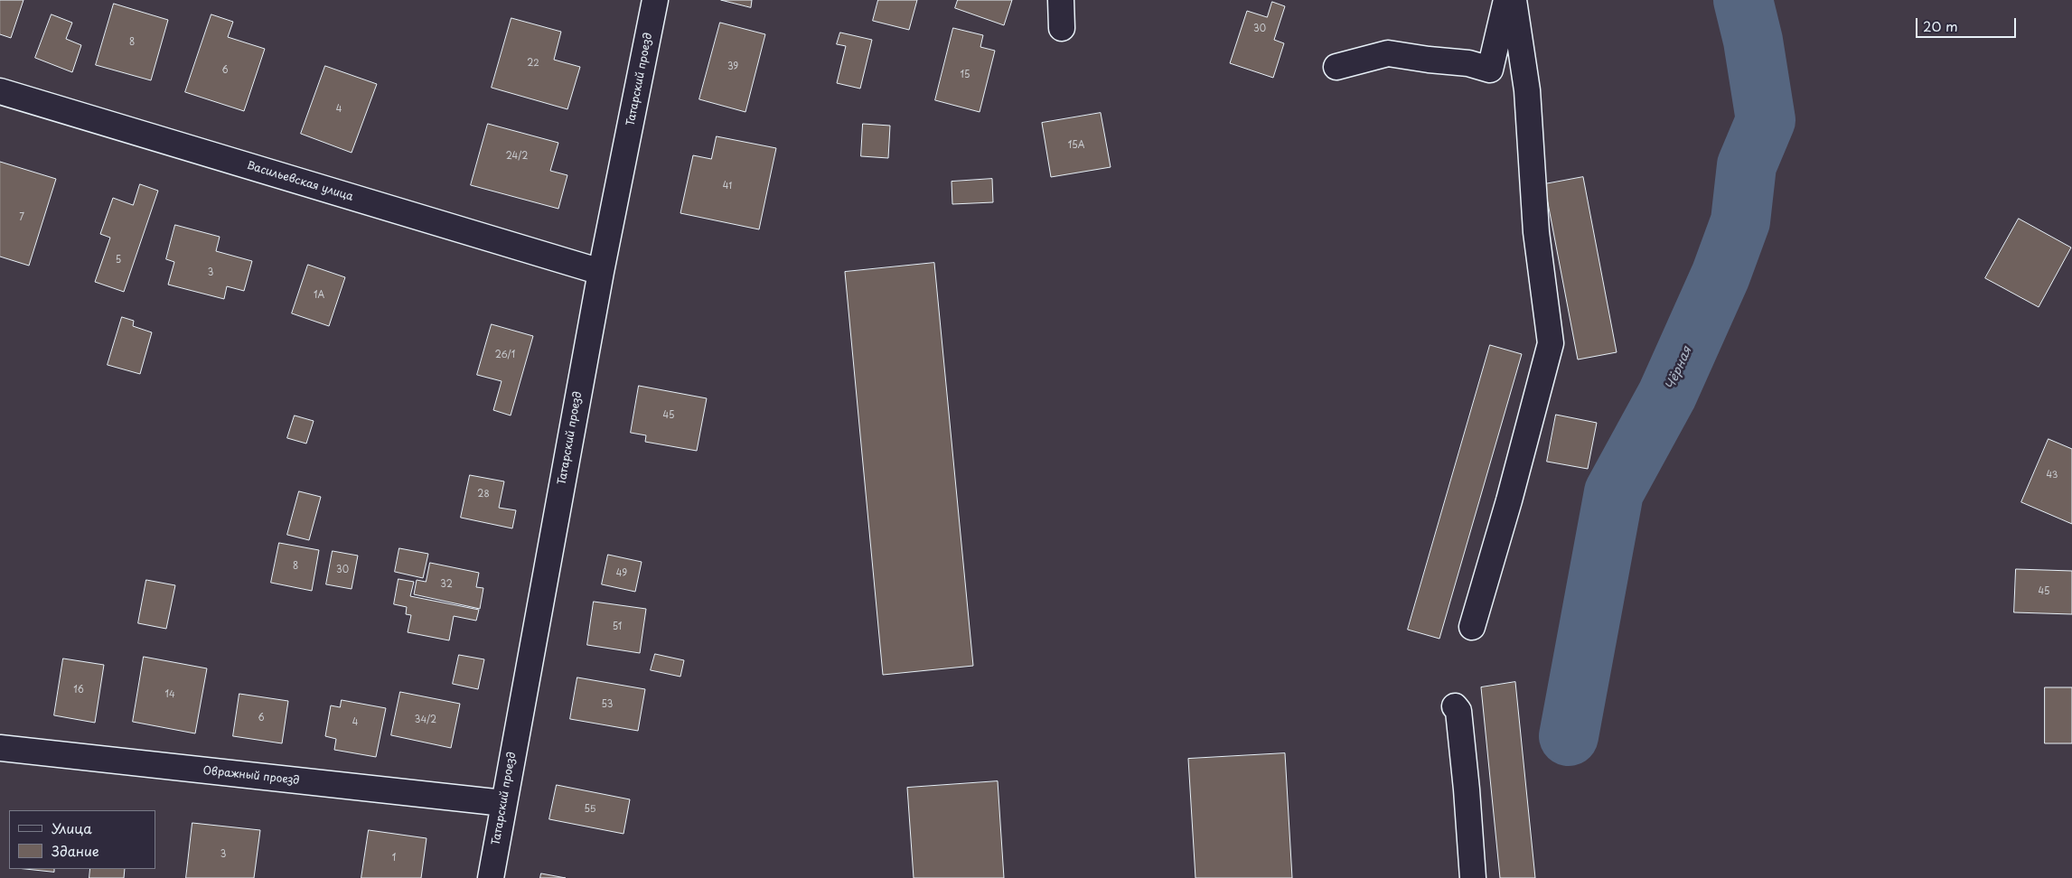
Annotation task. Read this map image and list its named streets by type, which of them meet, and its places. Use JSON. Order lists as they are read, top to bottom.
{
  "streets": {
    "street": ["Татарский проезд", "Васильевская улица", "Овражный проезд"]
  },
  "crossings": [
    ["Татарский проезд", "Васильевская улица"],
    ["Татарский проезд", "Овражный проезд"]
  ],
  "water": ["Чёрная"],
  "house_numbers": [
    "30",
    "8",
    "22",
    "39",
    "6",
    "15",
    "4",
    "15А",
    "24/2",
    "41",
    "7",
    "5",
    "3",
    "1А",
    "26/1",
    "45",
    "43",
    "28",
    "8",
    "30",
    "49",
    "32",
    "45",
    "51",
    "16",
    "14",
    "53",
    "6",
    "34/2",
    "4",
    "55",
    "3",
    "1"
  ],
  "legend": ["Улица", "Здание"],
  "scale_bar": "20 m"
}
